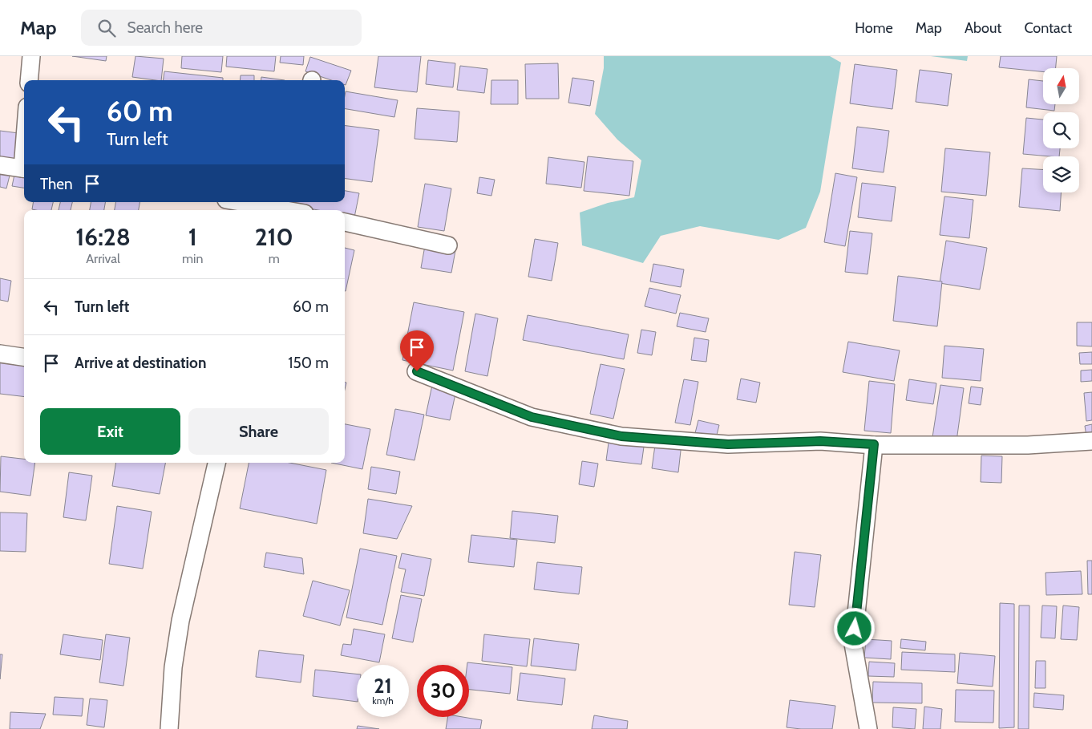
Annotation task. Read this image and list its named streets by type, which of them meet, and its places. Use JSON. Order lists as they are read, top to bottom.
{
  "north": "top",
  "page": {
    "header": "Map",
    "search": "Search here",
    "nav": [
      "Home",
      "Map",
      "About",
      "Contact"
    ],
    "turn": ["60 m", "Turn left"],
    "then": "Then",
    "eta": [
      "16:28",
      "Arrival",
      "1",
      "min",
      "210",
      "m"
    ],
    "list": [
      {
        "name": "Turn left",
        "value": "60 m"
      },
      {
        "name": "Arrive at destination",
        "value": "150 m"
      }
    ],
    "buttons": ["Exit", "Share"],
    "speed": "21 km/h",
    "limit": "30"
  }
}
